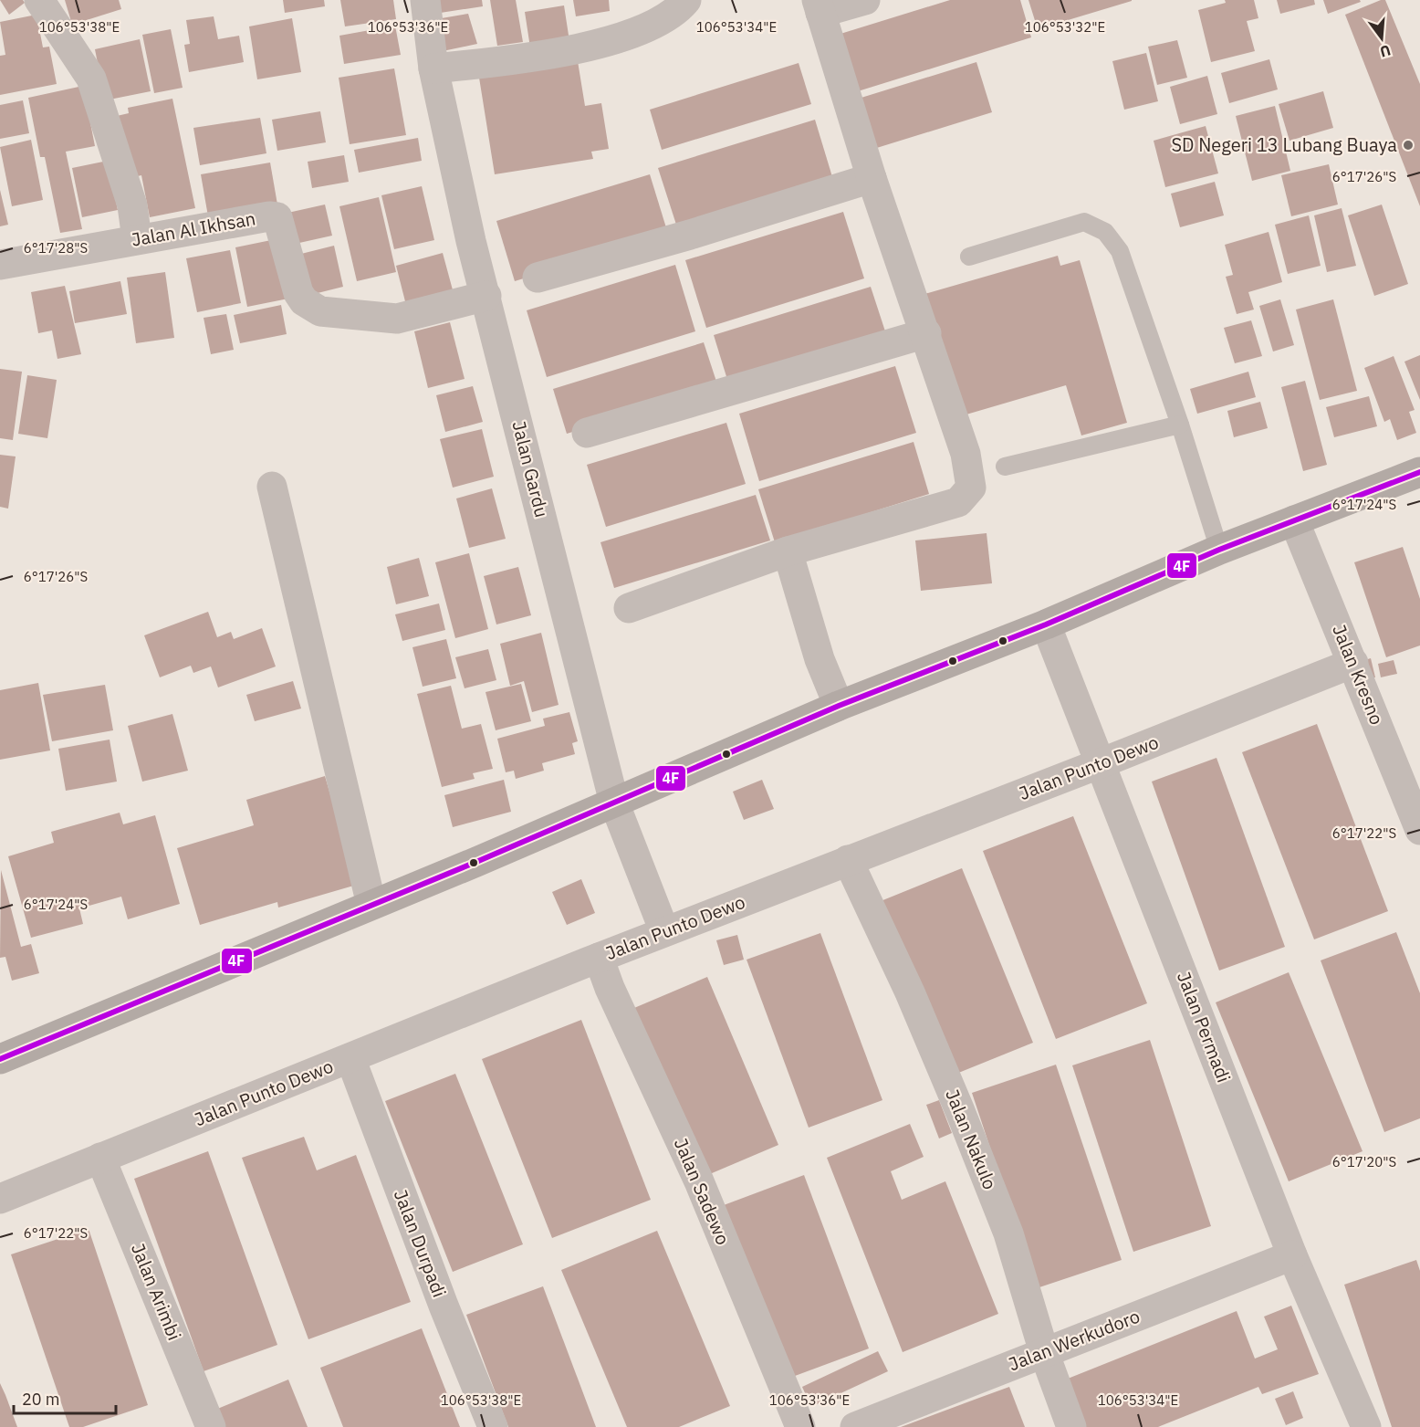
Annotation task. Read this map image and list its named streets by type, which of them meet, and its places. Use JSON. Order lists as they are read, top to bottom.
{
  "streets": {
    "street": [
      "Jalan Al Ikhsan",
      "Jalan Gardu",
      "Jalan Kresno",
      "Jalan Punto Dewo",
      "Jalan Permadi",
      "Jalan Nakulo",
      "Jalan Sadewo",
      "Jalan Durpadi",
      "Jalan Arimbi",
      "Jalan Werkudoro"
    ]
  },
  "crossings": [
    ["Jalan Al Ikhsan", "Jalan Gardu"],
    ["Jalan Gardu", "Jalan Punto Dewo"],
    ["Jalan Kresno", "Jalan Punto Dewo"],
    ["Jalan Punto Dewo", "Jalan Permadi"],
    ["Jalan Punto Dewo", "Jalan Nakulo"],
    ["Jalan Punto Dewo", "Jalan Sadewo"],
    ["Jalan Punto Dewo", "Jalan Durpadi"],
    ["Jalan Punto Dewo", "Jalan Arimbi"],
    ["Jalan Permadi", "Jalan Werkudoro"],
    ["Jalan Nakulo", "Jalan Werkudoro"]
  ],
  "places": ["SD Negeri 13 Lubang Buaya"],
  "lines": ["transit line 4F"],
  "scale_bar": "20 m",
  "north": "bottom",
  "coordinates": [
    "106°53'38\"E",
    "106°53'36\"E",
    "106°53'34\"E",
    "106°53'32\"E",
    "6°17'26\"S",
    "6°17'28\"S",
    "6°17'24\"S",
    "6°17'22\"S",
    "6°17'20\"S"
  ]
}
